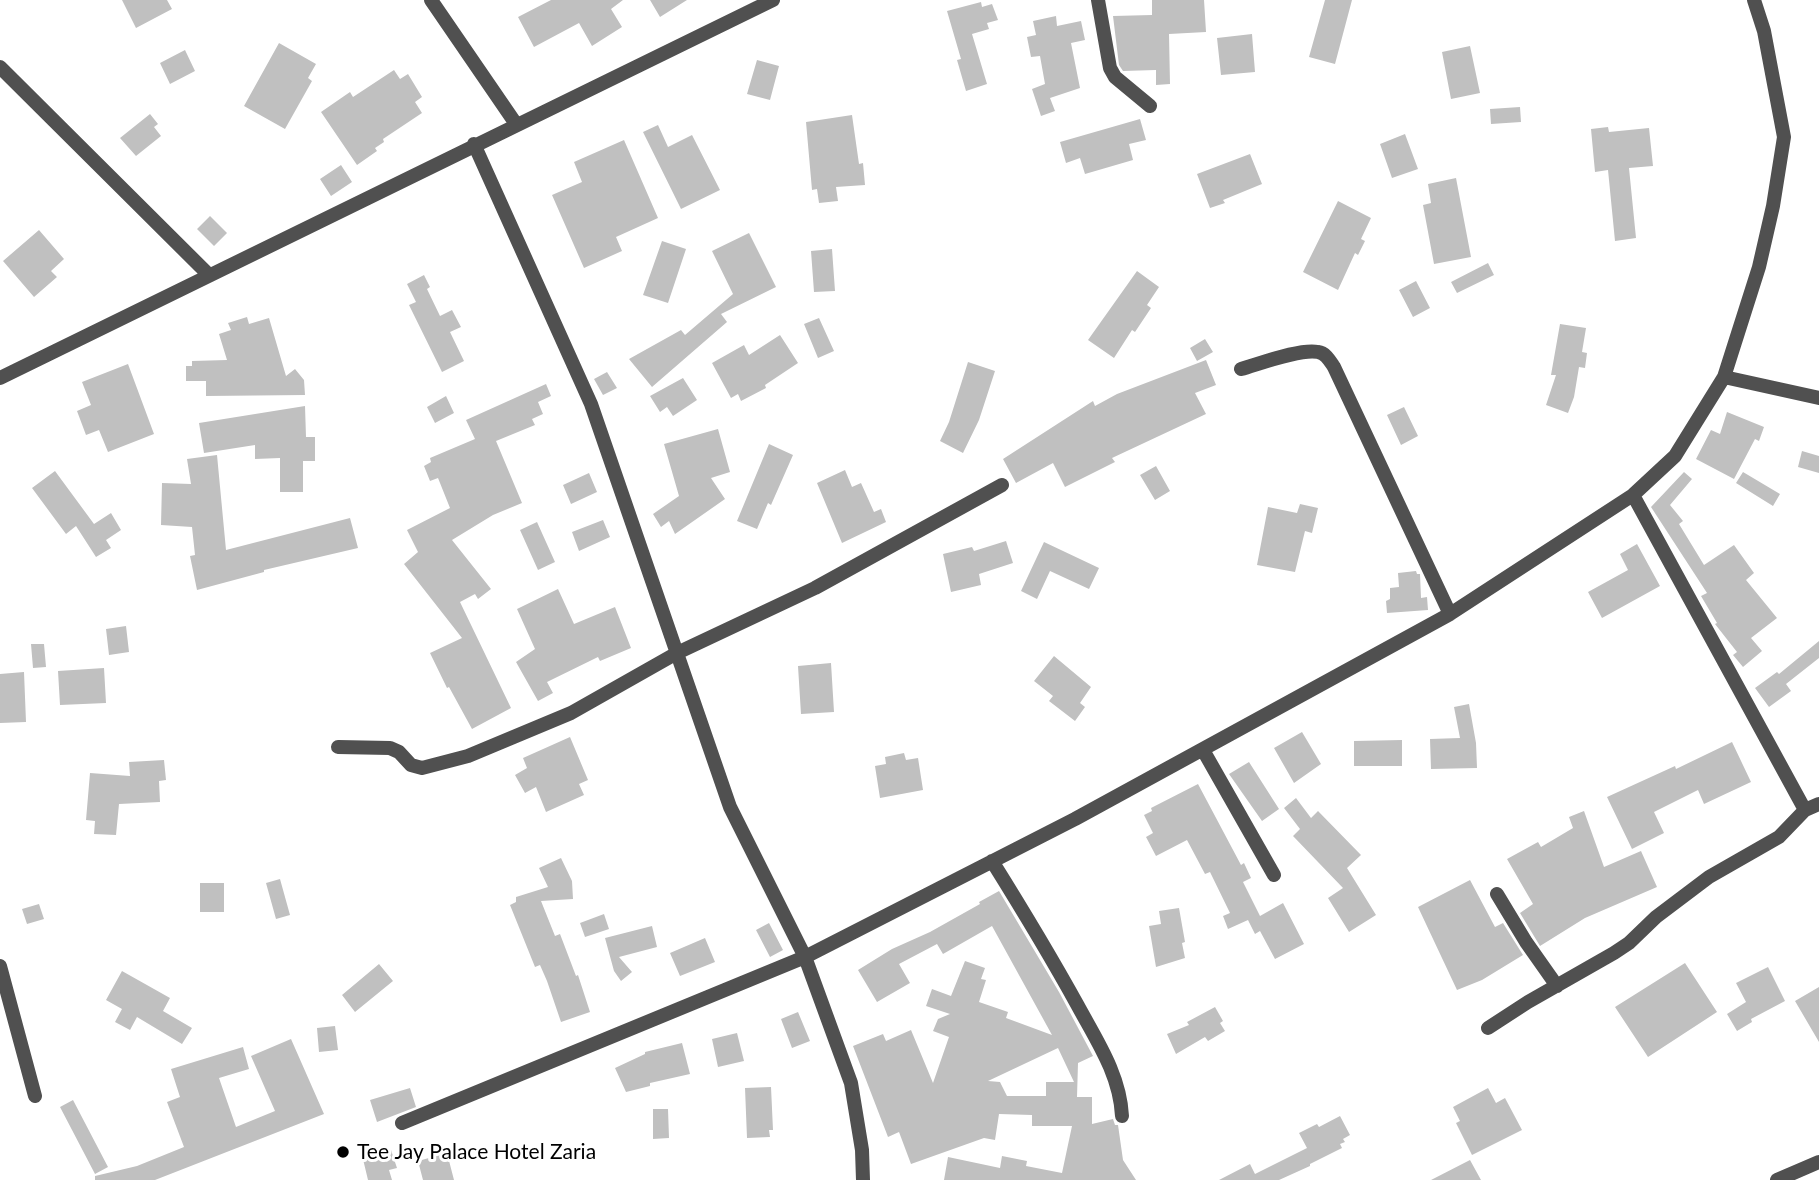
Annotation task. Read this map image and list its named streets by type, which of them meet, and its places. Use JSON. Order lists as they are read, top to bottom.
{
  "places": ["Tee Jay Palace Hotel Zaria"]
}
